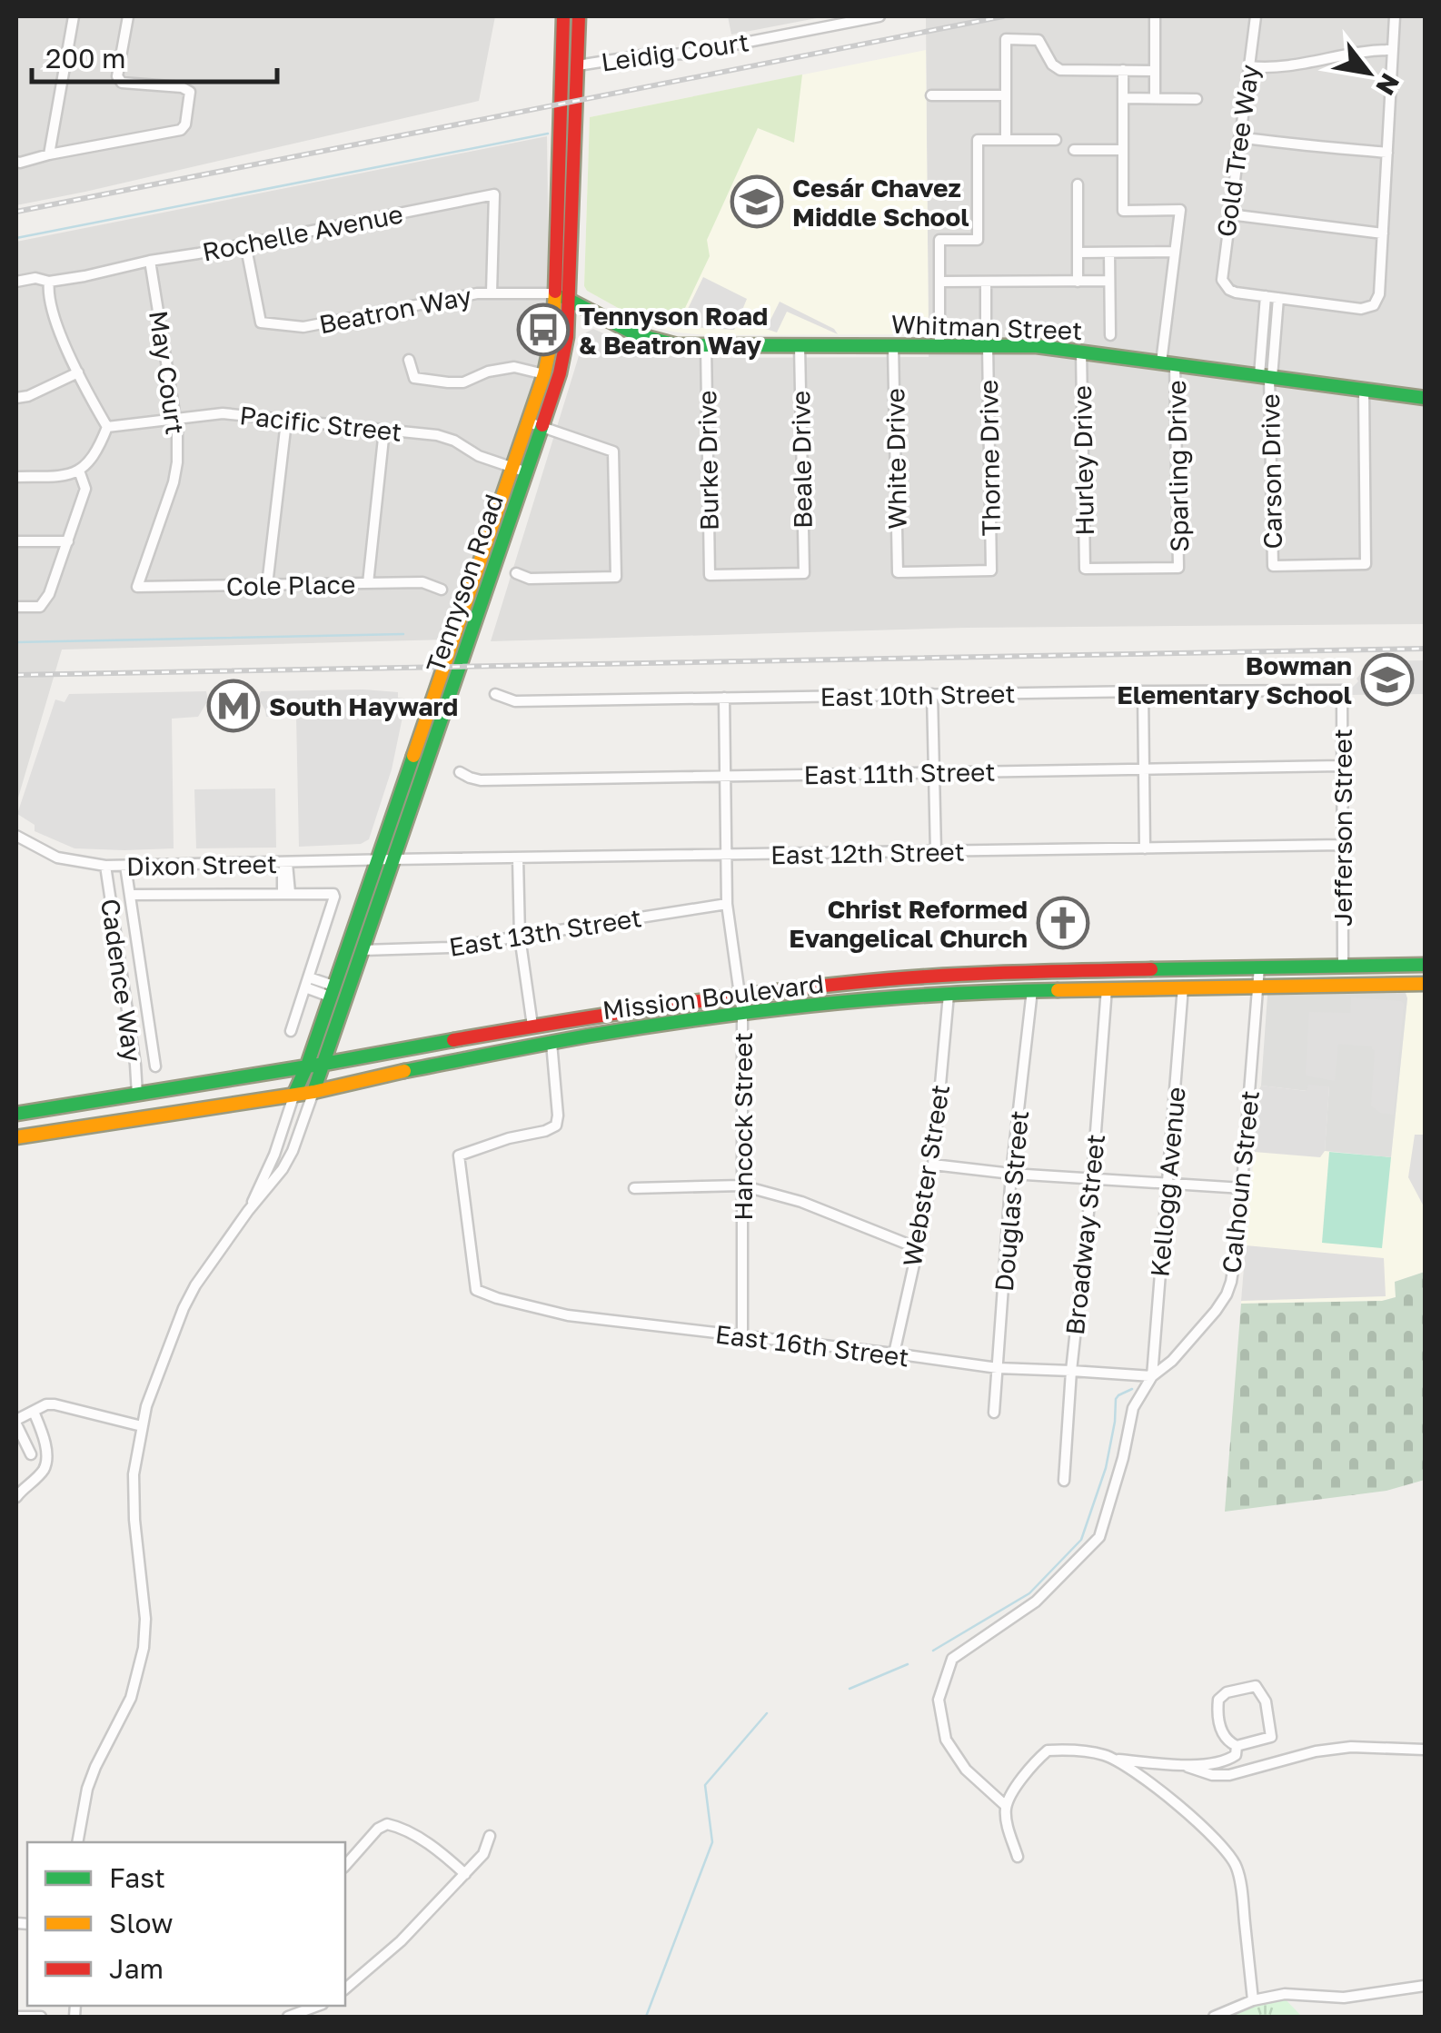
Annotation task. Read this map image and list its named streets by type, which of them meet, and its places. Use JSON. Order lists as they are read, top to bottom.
{
  "streets": {
    "main road": ["Whitman Street", "Tennyson Road", "Mission Boulevard"],
    "street": [
      "Leidig Court",
      "Gold Tree Way",
      "Rochelle Avenue",
      "Beatron Way",
      "May Court",
      "Pacific Street",
      "Thorne Drive",
      "White Drive",
      "Beale Drive",
      "Burke Drive",
      "Hurley Drive",
      "Sparling Drive",
      "Carson Drive",
      "Cole Place",
      "East 10th Street",
      "East 11th Street",
      "Jefferson Street",
      "East 12th Street",
      "Dixon Street",
      "East 13th Street",
      "Cadence Way",
      "Hancock Street",
      "Webster Street",
      "Kellogg Avenue",
      "Calhoun Street",
      "Douglas Street",
      "Broadway Street",
      "East 16th Street"
    ]
  },
  "crossings": [
    ["Leidig Court", "Tennyson Road"],
    ["Gold Tree Way", "Carson Drive"],
    ["Rochelle Avenue", "Beatron Way"],
    ["Rochelle Avenue", "May Court"],
    ["Beatron Way", "Whitman Street"],
    ["Beatron Way", "Tennyson Road"],
    ["Whitman Street", "Thorne Drive"],
    ["Whitman Street", "White Drive"],
    ["Whitman Street", "Beale Drive"],
    ["Whitman Street", "Burke Drive"],
    ["Whitman Street", "Hurley Drive"],
    ["Whitman Street", "Sparling Drive"],
    ["Whitman Street", "Carson Drive"],
    ["Whitman Street", "Tennyson Road"],
    ["May Court", "Pacific Street"],
    ["May Court", "Cole Place"],
    ["Pacific Street", "Tennyson Road"],
    ["Thorne Drive", "White Drive"],
    ["Beale Drive", "Burke Drive"],
    ["Hurley Drive", "Sparling Drive"],
    ["Tennyson Road", "East 12th Street"],
    ["Tennyson Road", "Dixon Street"],
    ["Tennyson Road", "East 13th Street"],
    ["Tennyson Road", "Mission Boulevard"],
    ["East 10th Street", "Jefferson Street"],
    ["East 10th Street", "Hancock Street"],
    ["East 11th Street", "Jefferson Street"],
    ["East 11th Street", "Hancock Street"],
    ["Jefferson Street", "East 12th Street"],
    ["Jefferson Street", "Mission Boulevard"],
    ["East 12th Street", "Dixon Street"],
    ["East 12th Street", "Hancock Street"],
    ["Dixon Street", "Cadence Way"],
    ["East 13th Street", "Hancock Street"],
    ["Cadence Way", "Mission Boulevard"],
    ["Mission Boulevard", "Hancock Street"],
    ["Mission Boulevard", "Webster Street"],
    ["Mission Boulevard", "Kellogg Avenue"],
    ["Mission Boulevard", "Calhoun Street"],
    ["Mission Boulevard", "Douglas Street"],
    ["Mission Boulevard", "Broadway Street"],
    ["Mission Boulevard", "East 16th Street"],
    ["Hancock Street", "East 16th Street"],
    ["Webster Street", "East 16th Street"],
    ["Kellogg Avenue", "Calhoun Street"],
    ["Kellogg Avenue", "East 16th Street"],
    ["Calhoun Street", "East 16th Street"],
    ["Douglas Street", "East 16th Street"],
    ["Broadway Street", "East 16th Street"]
  ],
  "places": {
    "school or university": ["Cesár Chavez Middle School", "Bowman Elementary School"],
    "bus stop": ["Tennyson Road & Beatron Way"],
    "metro station": ["South Hayward"],
    "church": ["Christ Reformed Evangelical Church"]
  },
  "legend": ["Fast", "Slow", "Jam"],
  "scale_bar": "200 m",
  "north": "bottom right"
}
